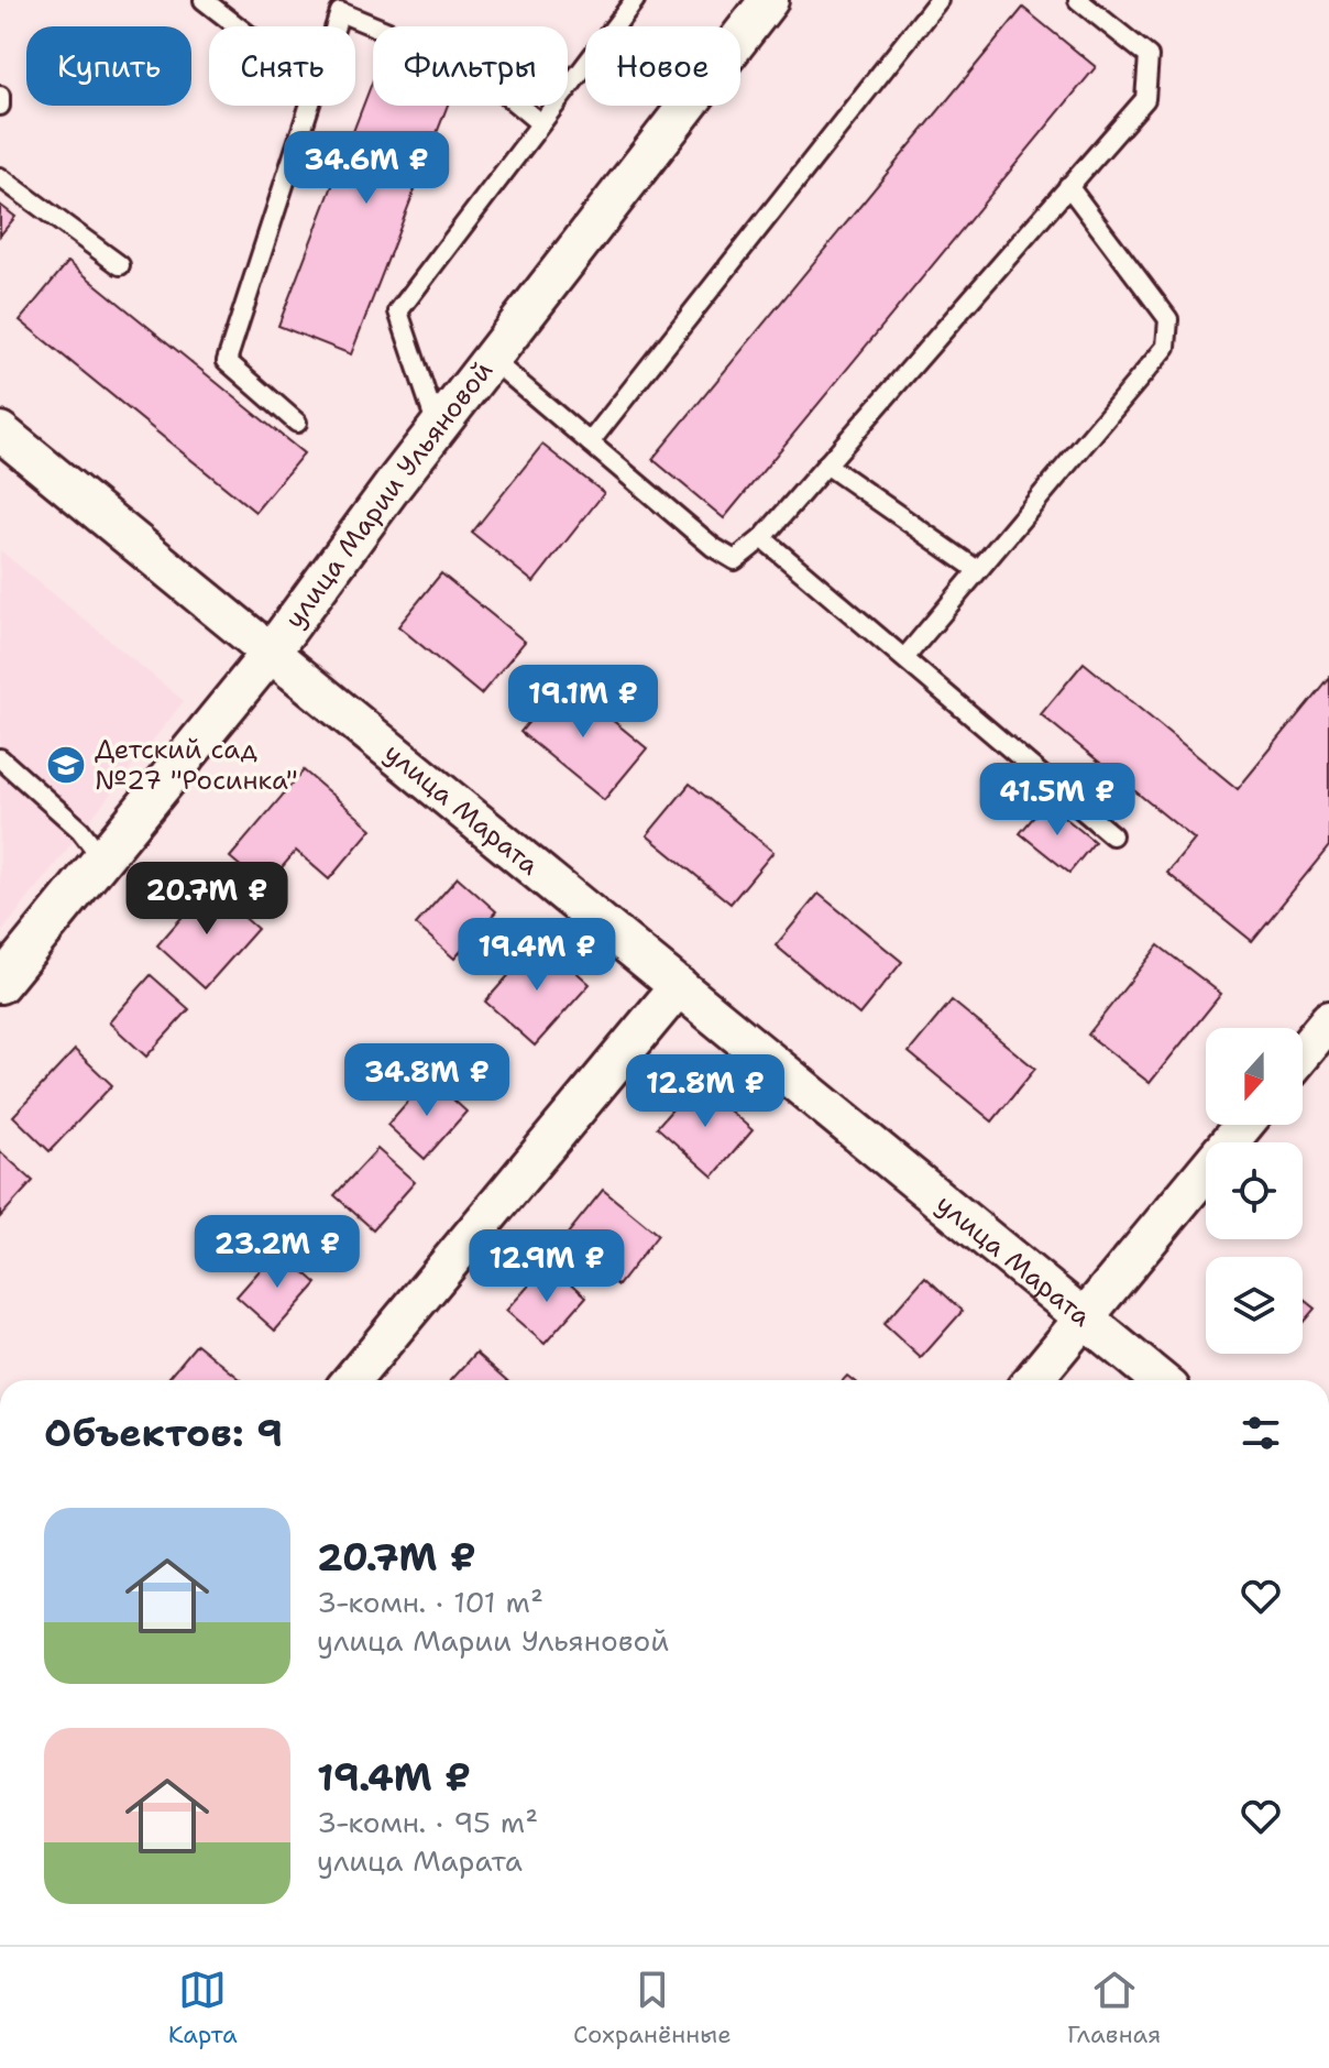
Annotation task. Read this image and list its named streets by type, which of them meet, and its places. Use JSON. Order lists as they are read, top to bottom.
{
  "streets": {
    "street": ["улица Марии Ульяновой", "улица Марата"]
  },
  "crossings": [
    ["улица Марии Ульяновой", "улица Марата"]
  ],
  "places": {
    "school or university": ["Детский сад №27 \"Росинка\""]
  },
  "north": "bottom",
  "page": {
    "chip": [
      "Купить",
      "Снять",
      "Фильтры",
      "Новое"
    ],
    "price": [
      "34.6M ₽",
      "19.1M ₽",
      "41.5M ₽",
      "20.7M ₽",
      "19.4M ₽",
      "34.8M ₽",
      "12.8M ₽",
      "23.2M ₽",
      "12.9M ₽"
    ],
    "heading": "Объектов: 9",
    "list": [
      {
        "name": "20.7M ₽",
        "note": "3-комн. · 101 m² · улица Марии Ульяновой"
      },
      {
        "name": "19.4M ₽",
        "note": "3-комн. · 95 m² · улица Марата"
      }
    ],
    "tabs": ["Карта", "Сохранённые", "Главная"]
  }
}
